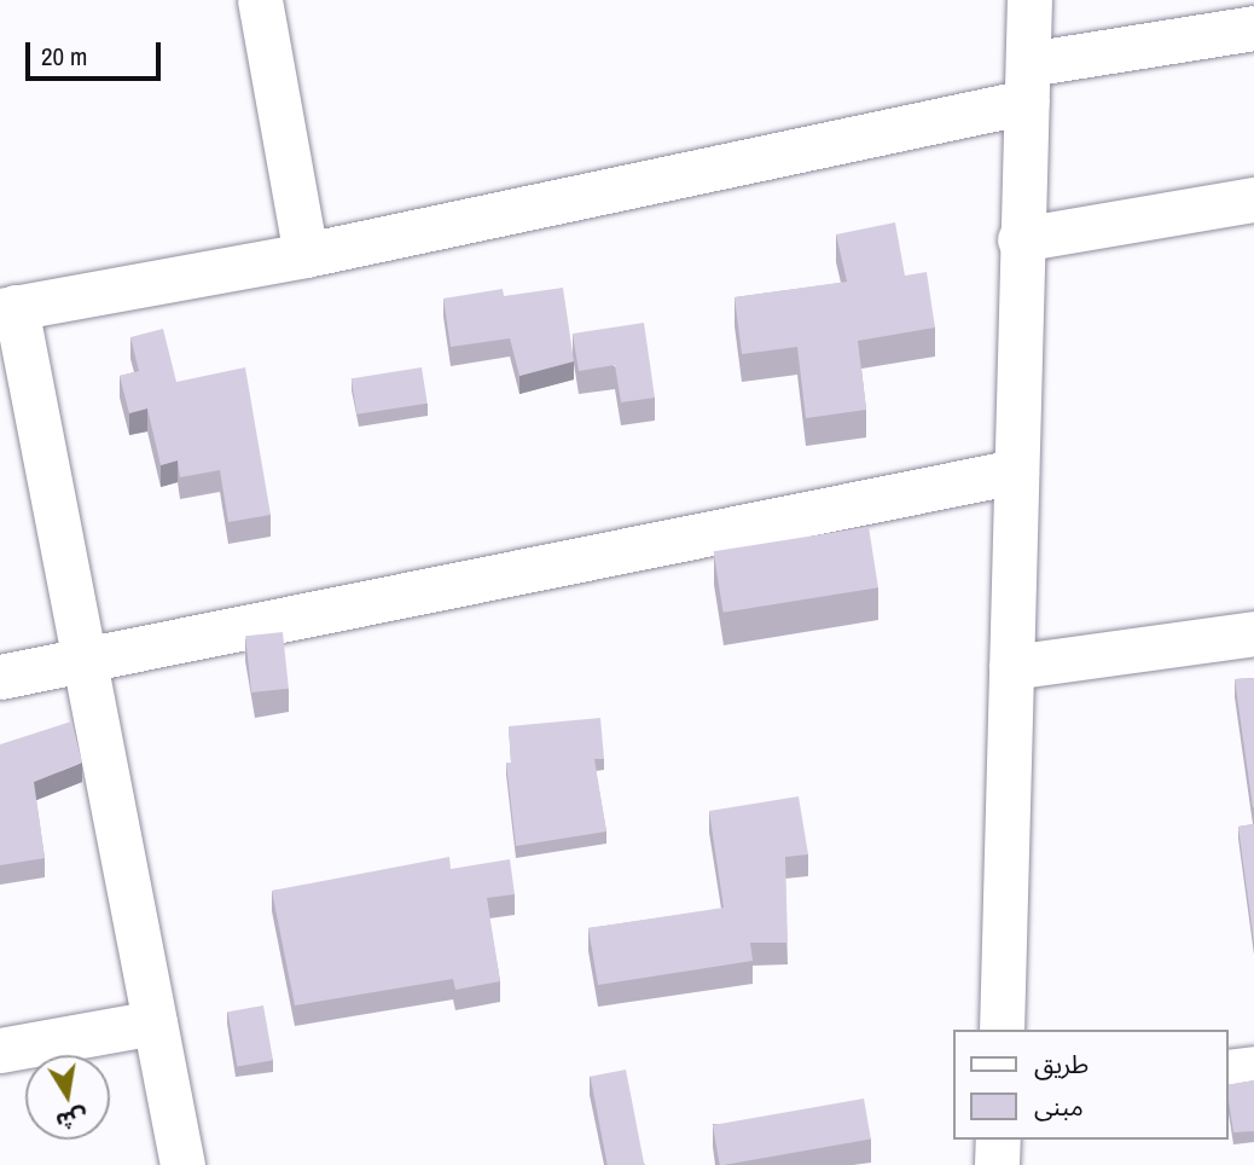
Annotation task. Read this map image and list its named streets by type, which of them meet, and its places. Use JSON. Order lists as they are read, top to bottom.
{
  "legend": ["طريق", "مبنى"],
  "scale_bar": "20 m",
  "north": "bottom"
}
